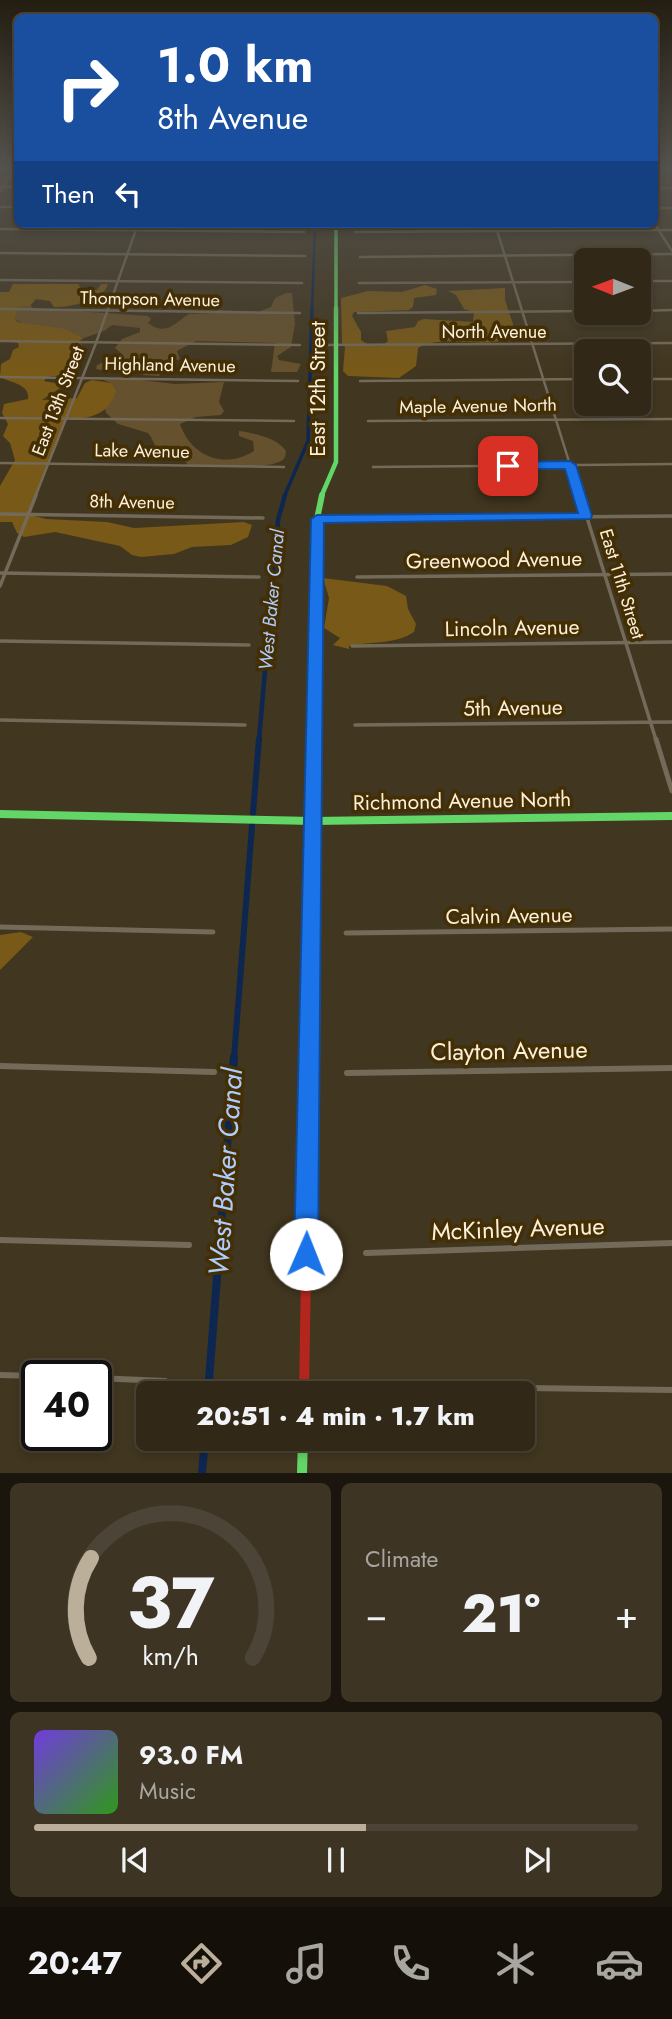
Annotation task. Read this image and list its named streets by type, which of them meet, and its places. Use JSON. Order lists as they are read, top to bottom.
{
  "streets": {
    "street": [
      "Thompson Avenue",
      "North Avenue",
      "Highland Avenue",
      "East 12th Street",
      "East 13th Street",
      "Maple Avenue North",
      "Lake Avenue",
      "8th Avenue",
      "Greenwood Avenue",
      "East 11th Street",
      "Lincoln Avenue",
      "5th Avenue",
      "Richmond Avenue North",
      "Calvin Avenue",
      "Clayton Avenue",
      "McKinley Avenue"
    ]
  },
  "crossings": [
    ["Thompson Avenue", "East 13th Street"],
    ["North Avenue", "East 12th Street"],
    ["North Avenue", "East 11th Street"],
    ["Highland Avenue", "East 13th Street"],
    ["East 12th Street", "Richmond Avenue North"],
    ["East 13th Street", "Lake Avenue"],
    ["East 13th Street", "8th Avenue"],
    ["Maple Avenue North", "East 11th Street"],
    ["Greenwood Avenue", "East 11th Street"],
    ["East 11th Street", "Lincoln Avenue"],
    ["East 11th Street", "5th Avenue"]
  ],
  "water": ["West Baker Canal"],
  "north": "left",
  "page": {
    "turn": ["1.0 km", "8th Avenue"],
    "then": "Then",
    "limit": "40",
    "trip": "20:51 · 4 min · 1.7 km",
    "tile": "Climate",
    "heat": ["−", "21°", "+"],
    "song": ["93.0 FM", "Music"],
    "tabs": "20:47",
    "gauge": ["37", "km/h"]
  }
}
